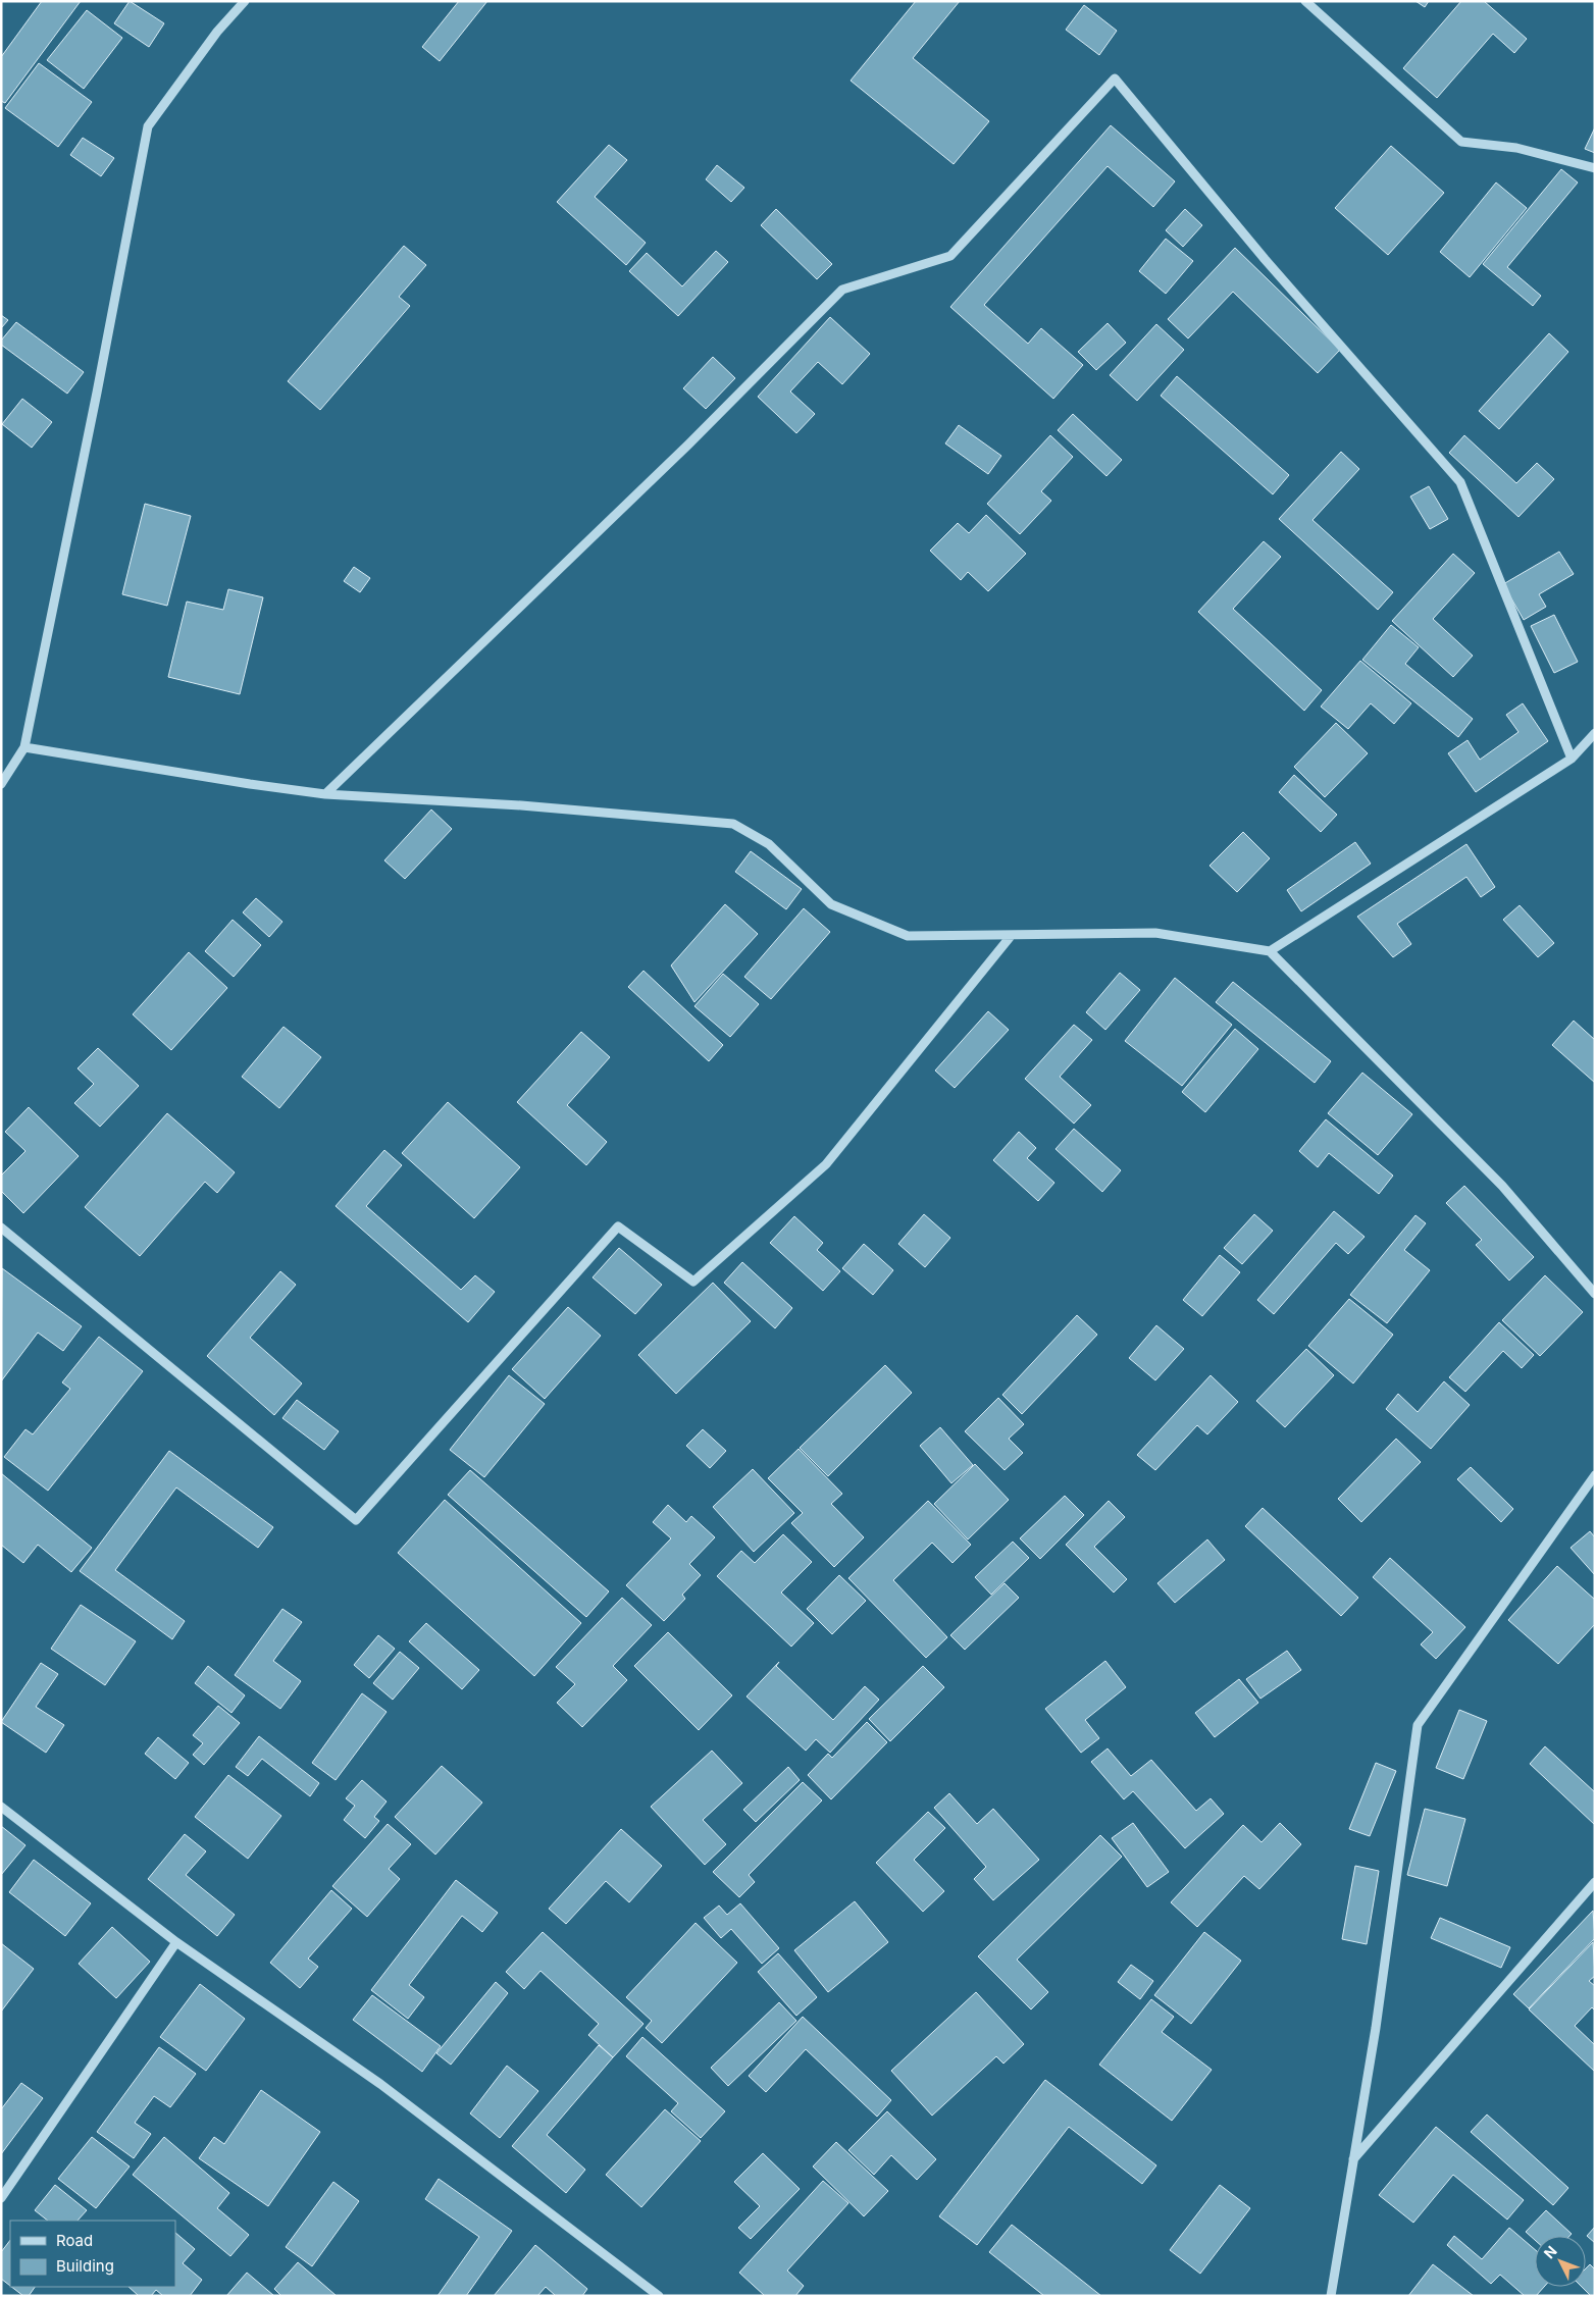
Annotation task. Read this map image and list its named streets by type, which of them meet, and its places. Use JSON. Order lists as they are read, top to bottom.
{
  "legend": ["Road", "Building"],
  "north": "top left"
}
